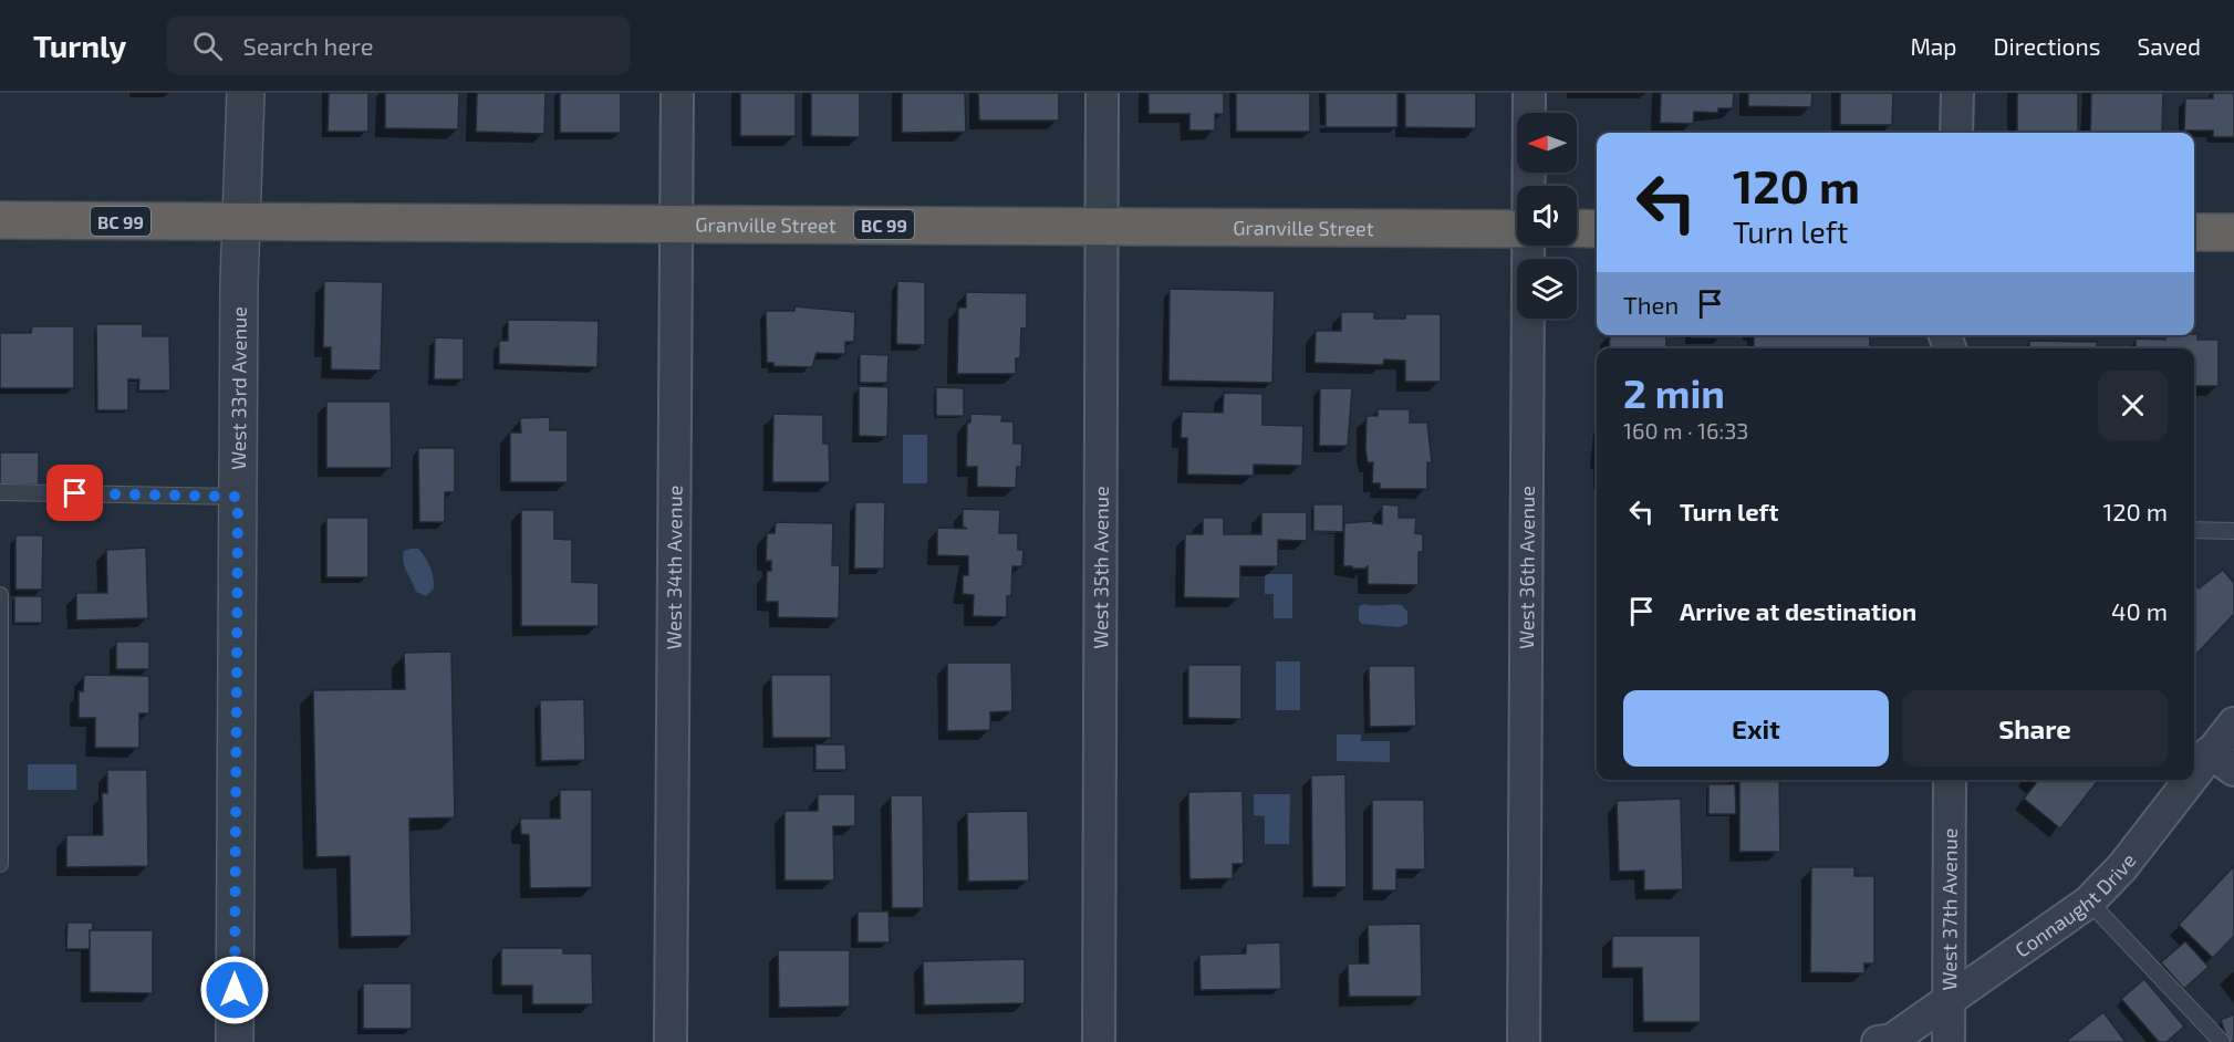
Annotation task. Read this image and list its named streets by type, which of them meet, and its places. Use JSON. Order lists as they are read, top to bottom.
{
  "streets": {
    "highway": ["BC 99", "Granville Street"],
    "street": [
      "West 33rd Avenue",
      "West 34th Avenue",
      "West 35th Avenue",
      "West 36th Avenue",
      "Connaught Drive",
      "West 37th Avenue"
    ]
  },
  "crossings": [
    ["Granville Street", "West 33rd Avenue"],
    ["Granville Street", "West 34th Avenue"],
    ["Granville Street", "West 35th Avenue"],
    ["Connaught Drive", "West 37th Avenue"]
  ],
  "north": "left",
  "page": {
    "header": "Turnly",
    "search": "Search here",
    "nav": ["Map", "Directions", "Saved"],
    "turn": ["120 m", "Turn left"],
    "then": "Then",
    "heading": ["2 min", "160 m · 16:33"],
    "list": [
      {
        "name": "Turn left",
        "value": "120 m"
      },
      {
        "name": "Arrive at destination",
        "value": "40 m"
      }
    ],
    "buttons": ["Exit", "Share"]
  }
}
